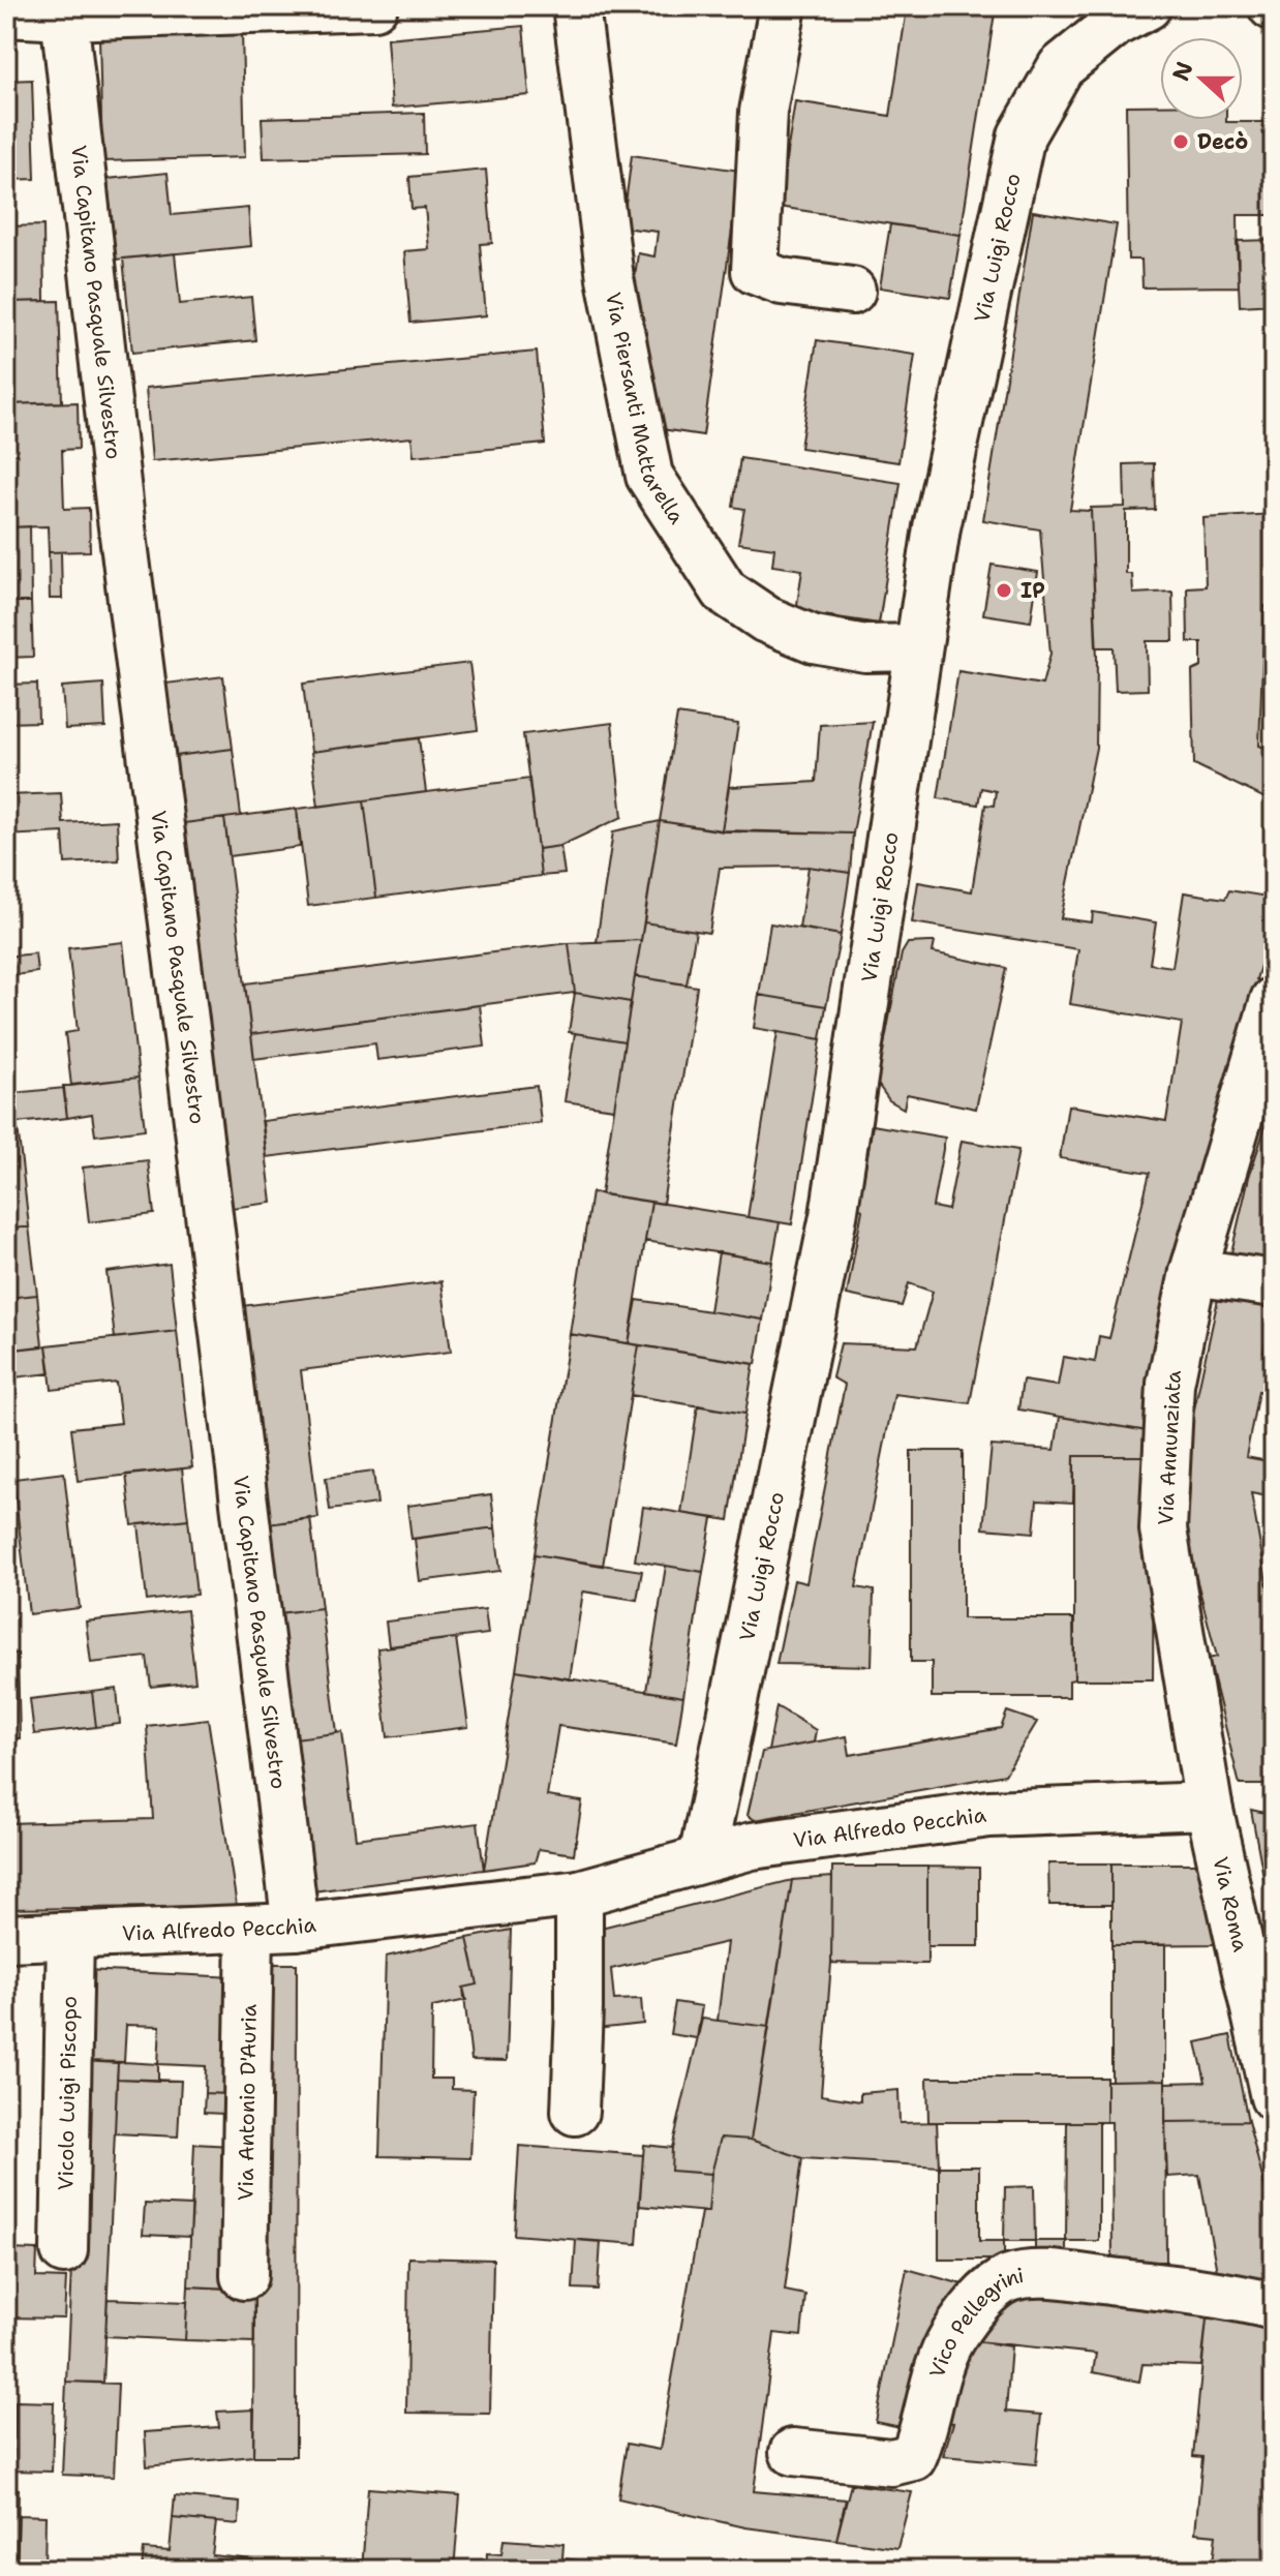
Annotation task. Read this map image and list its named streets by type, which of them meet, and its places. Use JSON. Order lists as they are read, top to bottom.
{
  "streets": {
    "street": [
      "Via Luigi Rocco",
      "Via Capitano Pasquale Silvestro",
      "Via Piersanti Mattarella",
      "Via Annunziata",
      "Via Alfredo Pecchia",
      "Via Roma",
      "Vicolo Luigi Piscopo",
      "Via Antonio D'Auria",
      "Vico Pellegrini"
    ]
  },
  "crossings": [
    ["Via Luigi Rocco", "Via Piersanti Mattarella"],
    ["Via Luigi Rocco", "Via Alfredo Pecchia"],
    ["Via Capitano Pasquale Silvestro", "Via Alfredo Pecchia"],
    ["Via Annunziata", "Via Alfredo Pecchia"],
    ["Via Annunziata", "Via Roma"],
    ["Via Alfredo Pecchia", "Via Roma"],
    ["Via Alfredo Pecchia", "Vicolo Luigi Piscopo"],
    ["Via Alfredo Pecchia", "Via Antonio D'Auria"]
  ],
  "places": ["Decò", "IP"],
  "north": "left"
}
